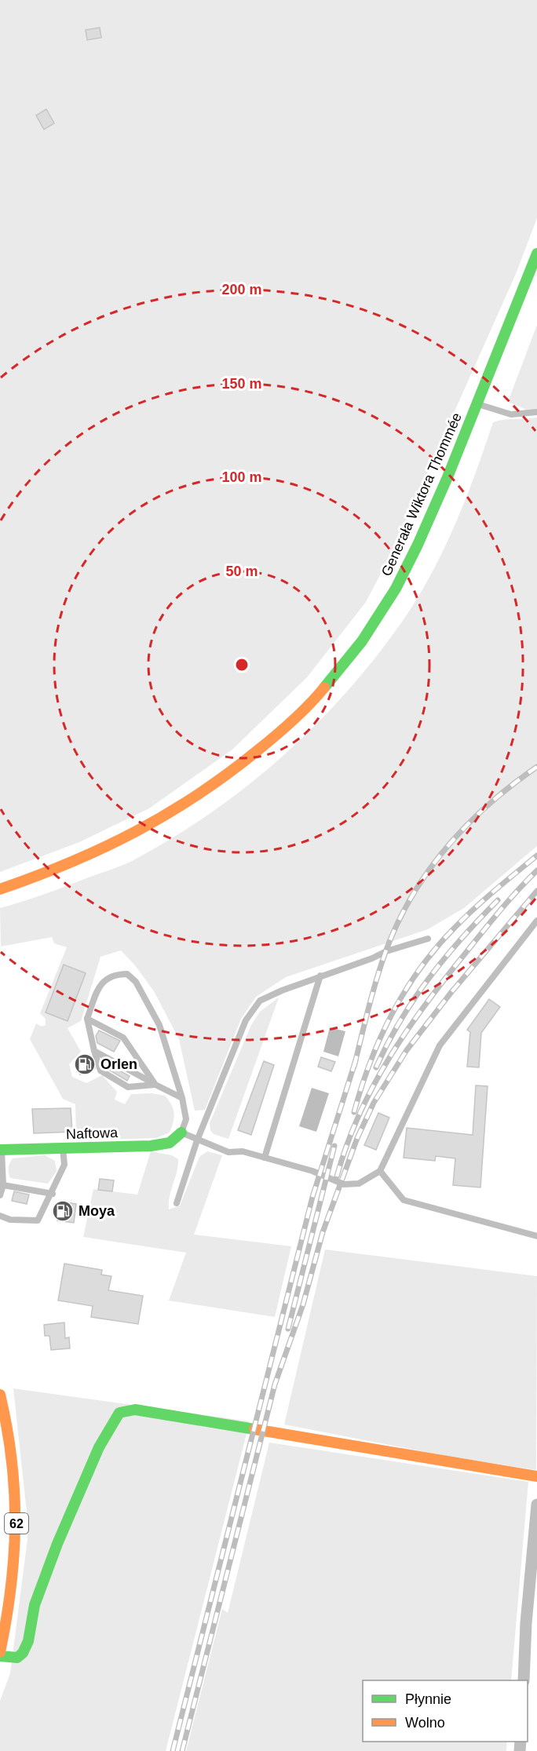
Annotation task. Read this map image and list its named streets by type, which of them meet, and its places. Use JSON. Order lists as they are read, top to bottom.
{
  "streets": {
    "main road": ["Generała Wiktora Thommée", "Naftowa", "62"]
  },
  "places": {
    "fuel station": ["Orlen", "Moya"]
  },
  "legend": ["Płynnie", "Wolno"],
  "rings": [
    "200 m",
    "150 m",
    "100 m",
    "50 m"
  ]
}
